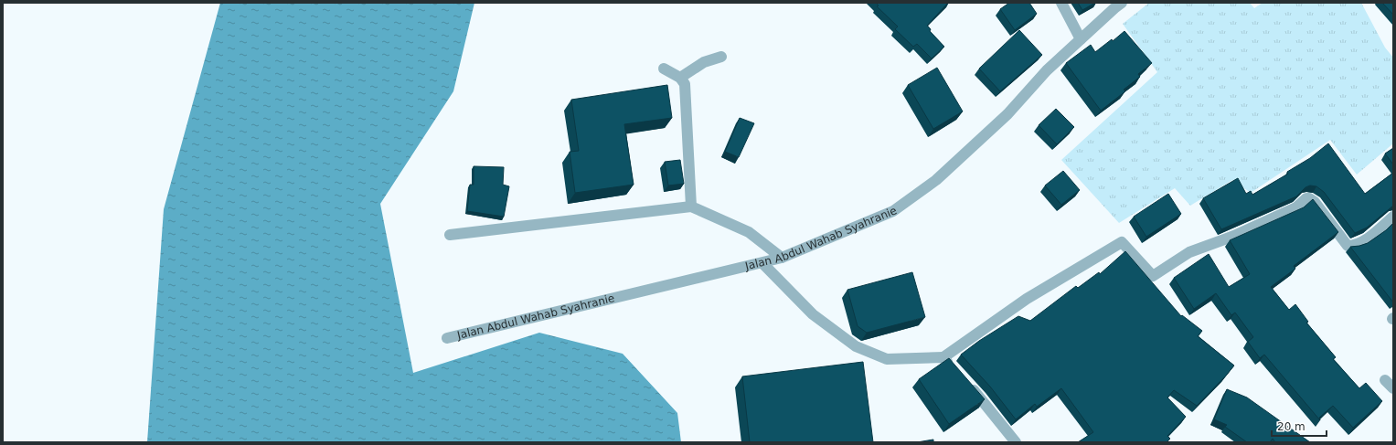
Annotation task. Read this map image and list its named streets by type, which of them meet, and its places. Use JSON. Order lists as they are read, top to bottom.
{
  "streets": {
    "street": ["Jalan Abdul Wahab Syahranie"]
  },
  "scale_bar": "20 m"
}
